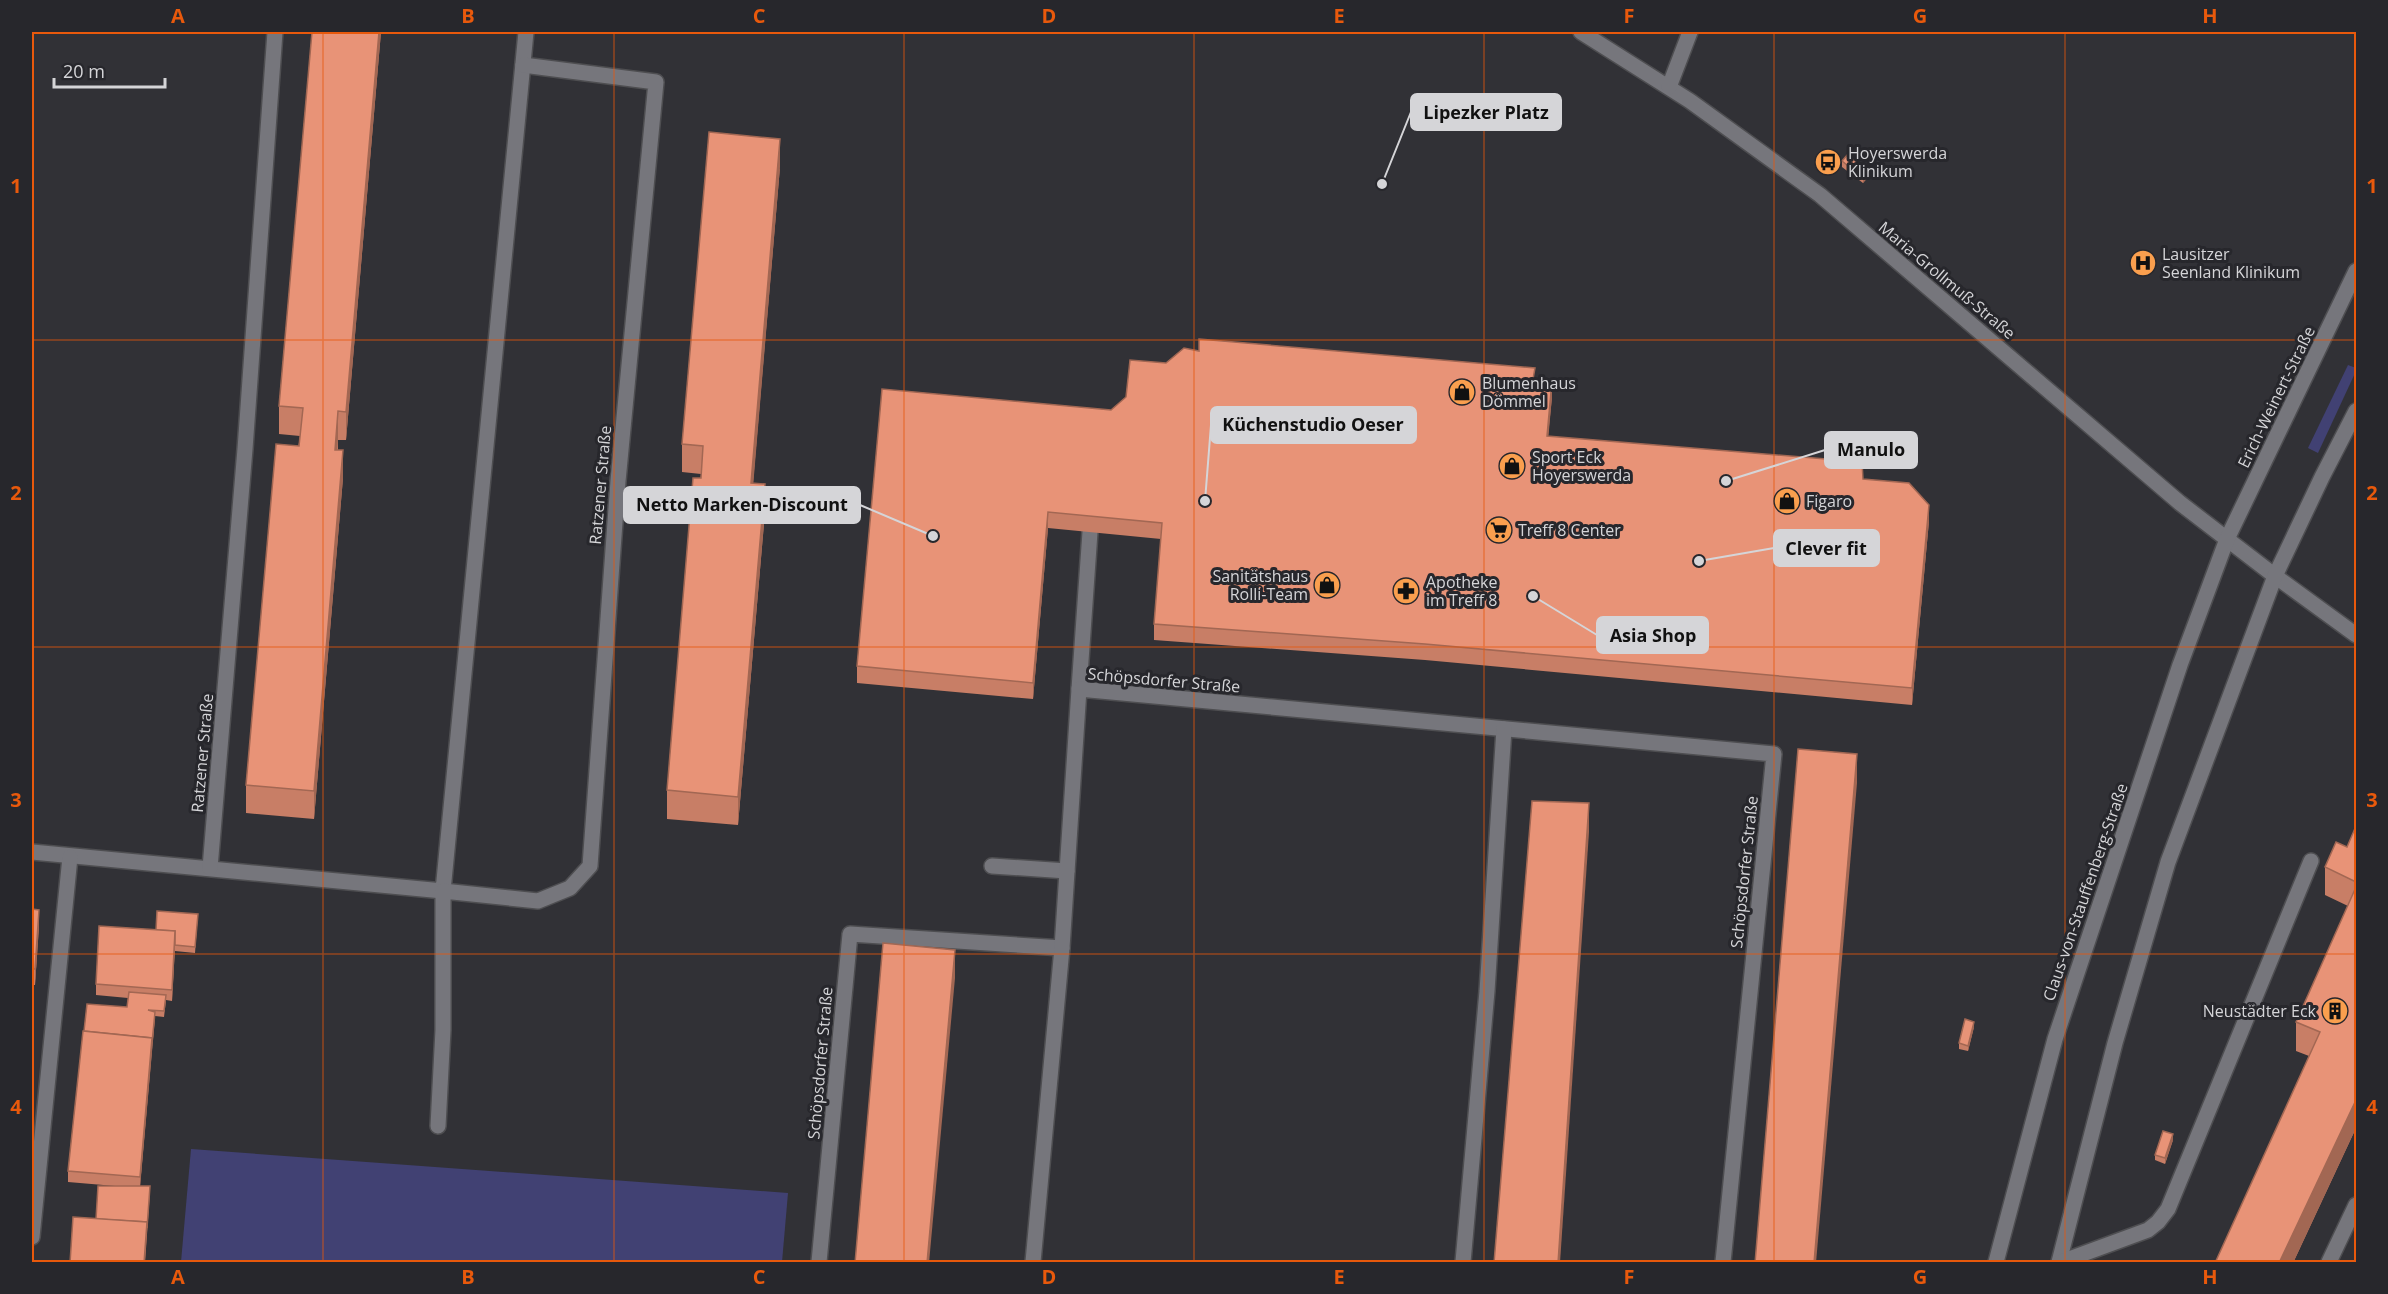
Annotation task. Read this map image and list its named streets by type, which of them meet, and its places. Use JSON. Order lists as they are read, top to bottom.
{
  "streets": {
    "street": [
      "Maria-Grollmuß-Straße",
      "Erich-Weinert-Straße",
      "Ratzener Straße",
      "Schöpsdorfer Straße",
      "Claus-von-Stauffenberg-Straße"
    ]
  },
  "crossings": [
    ["Maria-Grollmuß-Straße", "Erich-Weinert-Straße"],
    ["Maria-Grollmuß-Straße", "Claus-von-Stauffenberg-Straße"],
    ["Erich-Weinert-Straße", "Claus-von-Stauffenberg-Straße"]
  ],
  "places": {
    "bus stop": ["Hoyerswerda Klinikum"],
    "other": [
      "Lipezker Platz",
      "Manulo",
      "Küchenstudio Oeser",
      "Netto Marken-Discount",
      "Clever fit",
      "Asia Shop"
    ],
    "hospital": ["Lausitzer Seenland Klinikum"],
    "shop": [
      "Blumenhaus Dömmel",
      "Sport Eck Hoyerswerda",
      "Figaro",
      "Sanitätshaus Rolli-Team"
    ],
    "supermarket": ["Treff 8 Center"],
    "pharmacy": ["Apotheke im Treff 8"],
    "building": ["Neustädter Eck"]
  },
  "scale_bar": "20 m",
  "grid": {
    "columns": [
      "A",
      "B",
      "C",
      "D",
      "E",
      "F",
      "G",
      "H"
    ],
    "rows": [
      "1",
      "2",
      "3",
      "4"
    ]
  }
}
